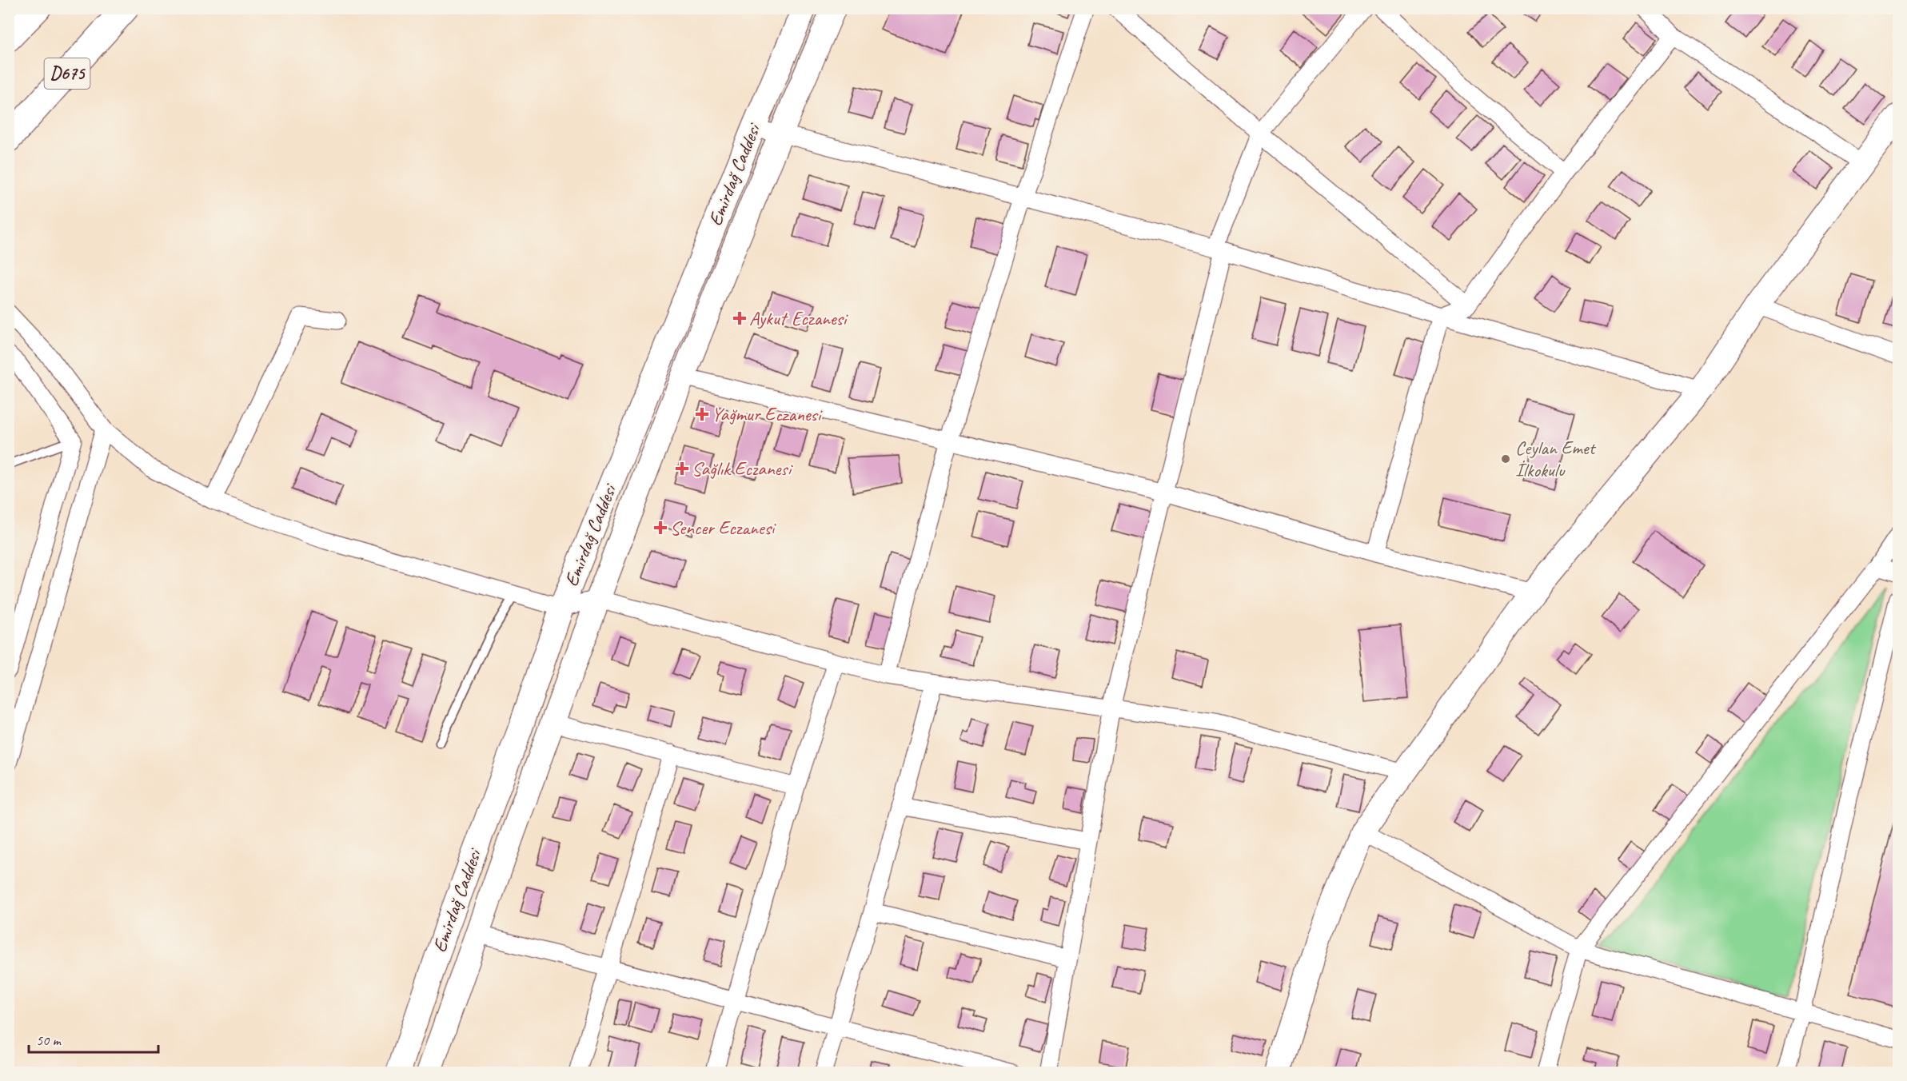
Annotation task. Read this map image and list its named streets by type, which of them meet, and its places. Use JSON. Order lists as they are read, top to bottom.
{
  "streets": {
    "highway": ["D675"],
    "main road": ["Emirdağ Caddesi"]
  },
  "places": {
    "health": [
      "Aykut Eczanesi",
      "Yağmur Eczanesi",
      "Sağlık Eczanesi",
      "Sencer Eczanesi"
    ],
    "other": ["Ceylan Emet İlkokulu"]
  },
  "scale_bar": "50 m"
}
